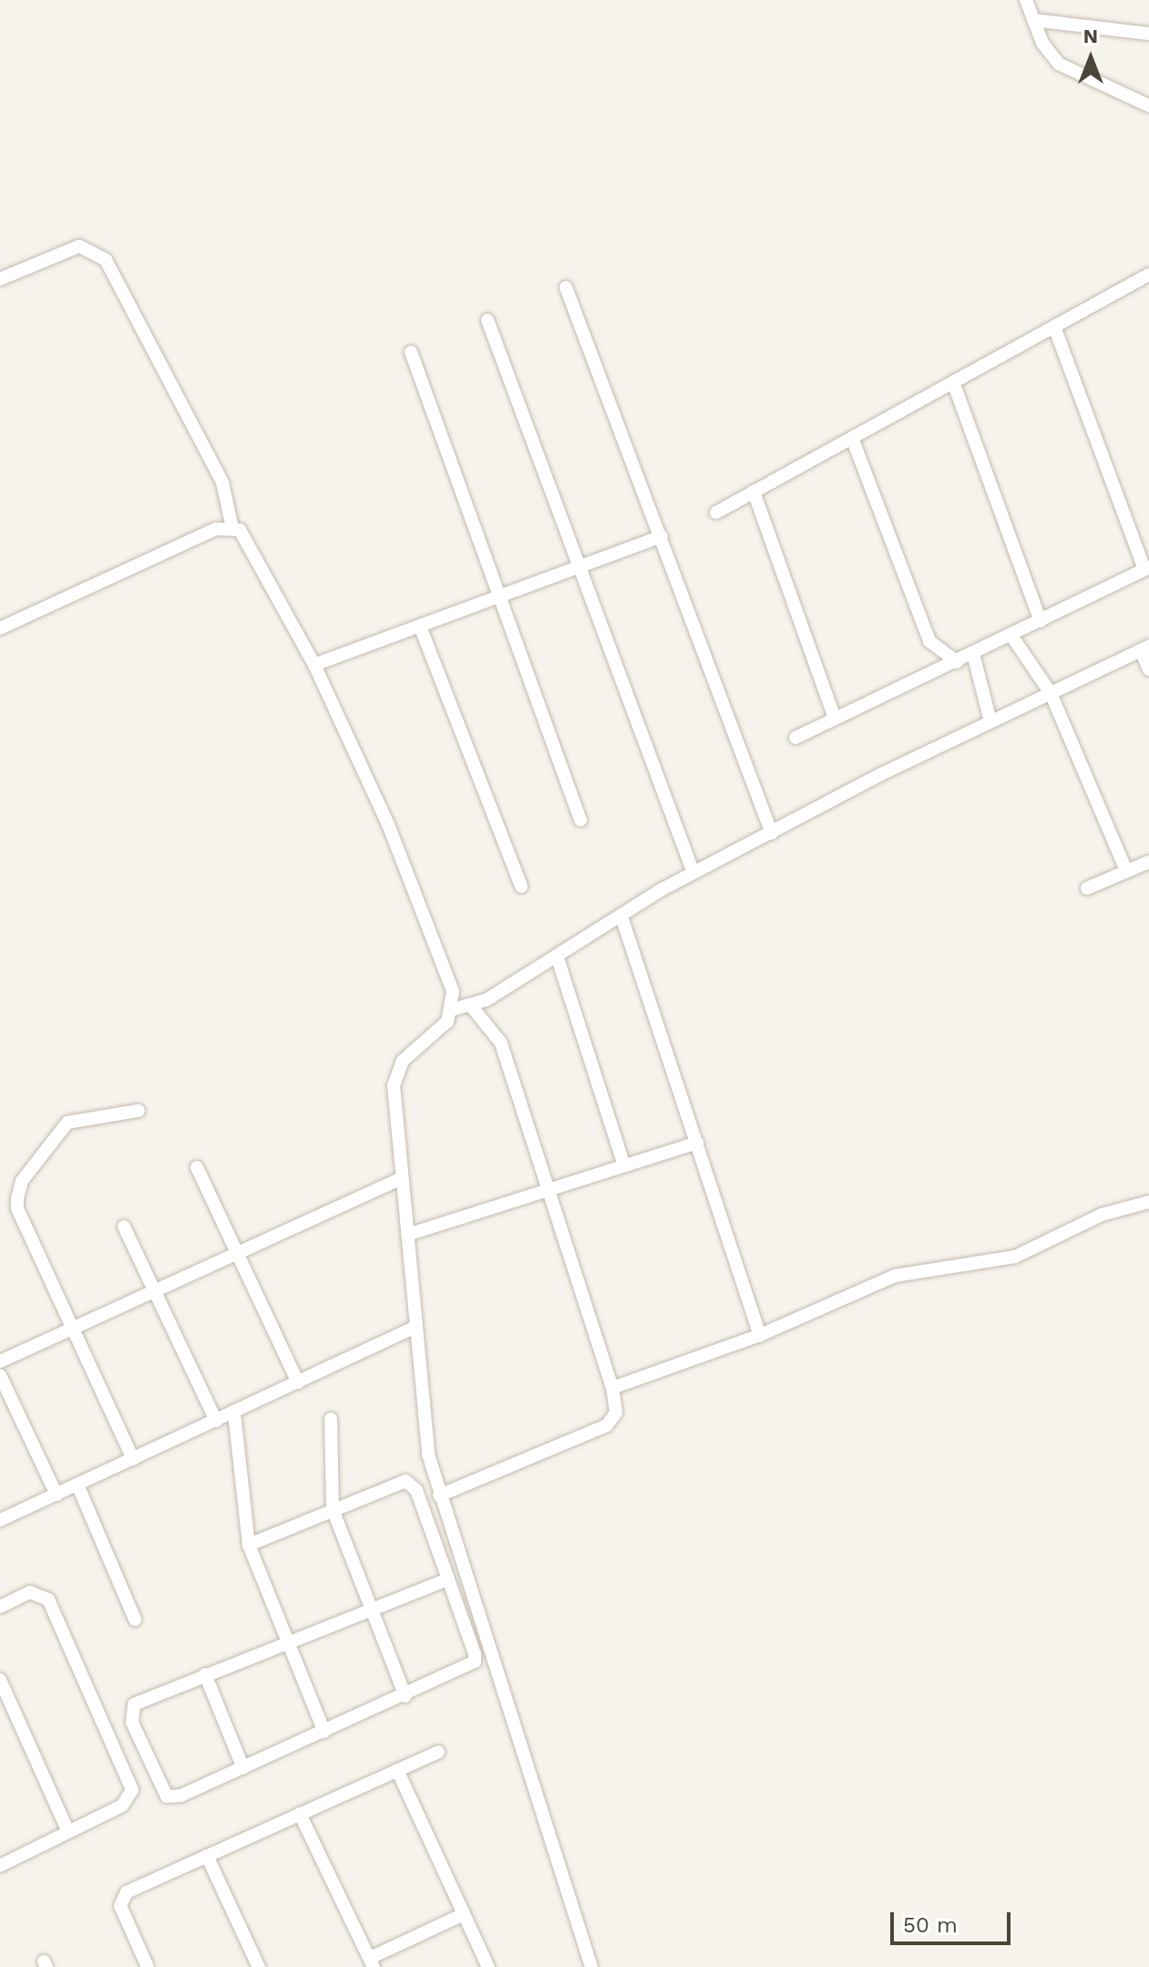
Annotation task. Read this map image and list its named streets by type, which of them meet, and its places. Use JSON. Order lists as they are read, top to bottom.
{
  "scale_bar": "50 m",
  "north": "top"
}
